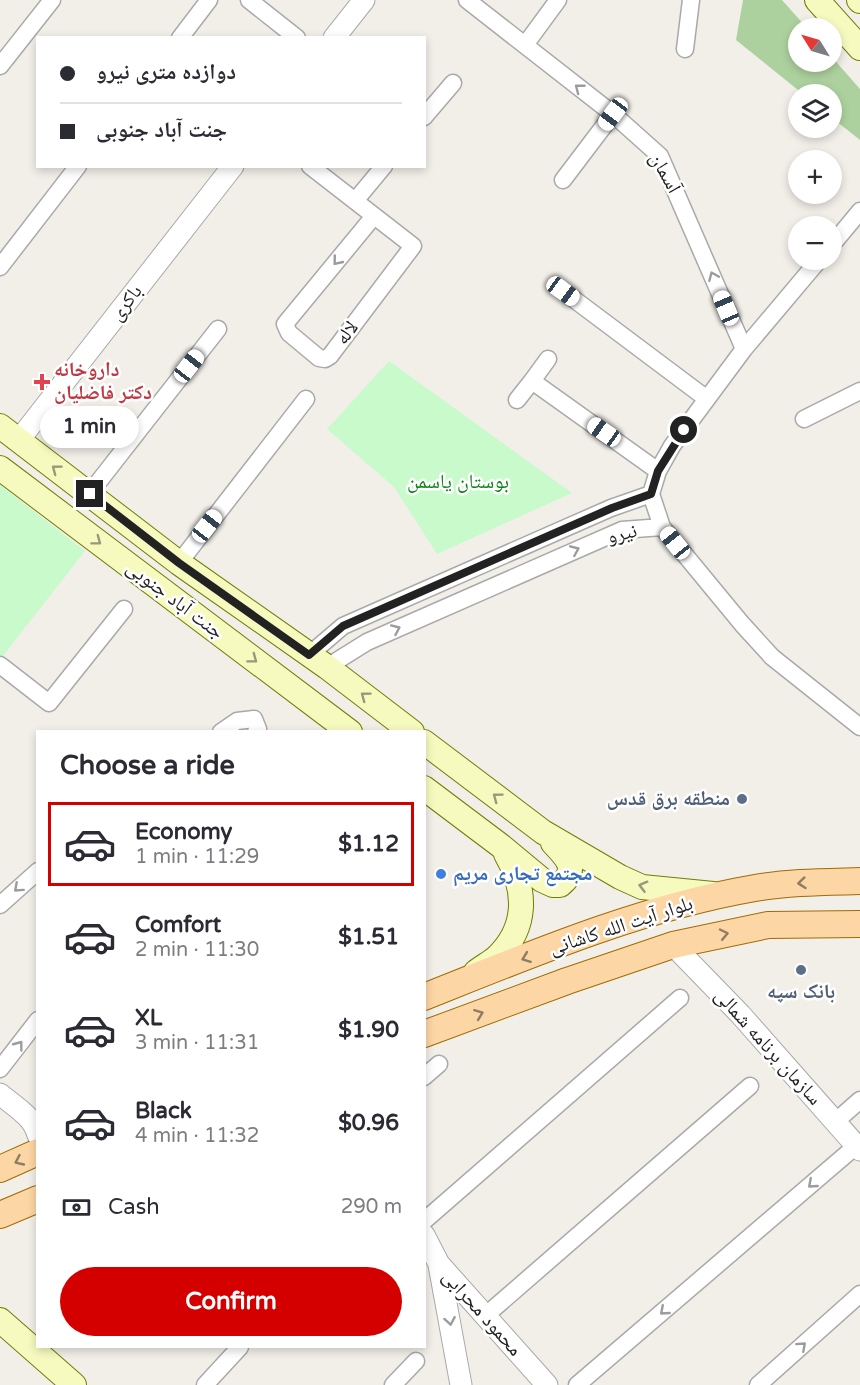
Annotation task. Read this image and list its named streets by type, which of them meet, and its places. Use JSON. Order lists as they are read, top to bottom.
{
  "streets": {
    "main road": ["جنت آباد جنوبی", "بلوار آیت الله کاشانی"],
    "street": [
      "آسمان",
      "باکری",
      "لاله",
      "نیرو",
      "سازمان برنامه شمالی",
      "محمود محرابی"
    ]
  },
  "crossings": [
    ["باکری", "جنت آباد جنوبی"],
    ["نیرو", "جنت آباد جنوبی"],
    ["بلوار آیت الله کاشانی", "سازمان برنامه شمالی"]
  ],
  "parks": ["بوستان یاسمن"],
  "places": {
    "health": ["داروخانه دکتر فاضلیان"],
    "other": ["منطقه برق قدس", "مجتمع تجاری مریم", "بانک سپه"]
  },
  "north": "top left",
  "page": {
    "map_buttons": ["+", "−"],
    "banner": ["دوازده متری نیرو", "جنت آباد جنوبی"],
    "bubble": "1 min",
    "heading": "Choose a ride",
    "list": [
      {
        "name": "Economy",
        "note": "1 min · 11:29",
        "value": "$1.12"
      },
      {
        "name": "Comfort",
        "note": "2 min · 11:30",
        "value": "$1.51"
      },
      {
        "name": "XL",
        "note": "3 min · 11:31",
        "value": "$1.90"
      },
      {
        "name": "Black",
        "note": "4 min · 11:32",
        "value": "$0.96"
      }
    ],
    "pay": ["Cash", "290 m"],
    "buttons": "Confirm"
  }
}
